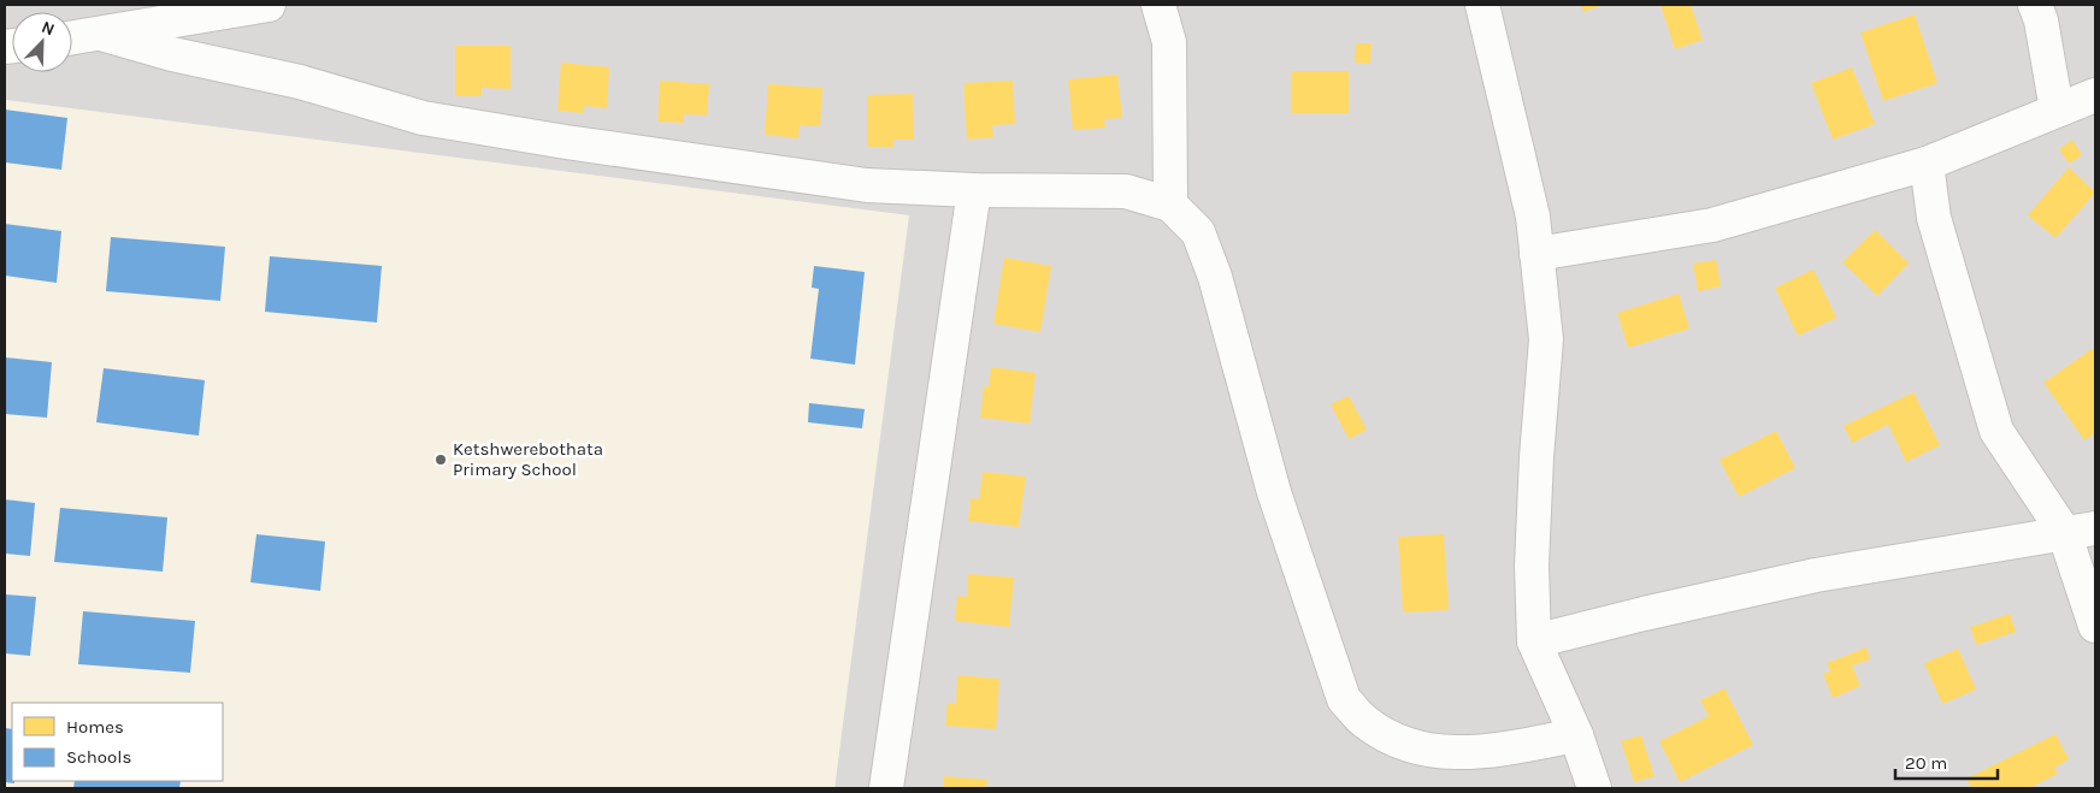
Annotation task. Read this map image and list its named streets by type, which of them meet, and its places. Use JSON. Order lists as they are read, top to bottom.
{
  "places": ["Ketshwerebothata Primary School"],
  "legend": ["Homes", "Schools"],
  "scale_bar": "20 m",
  "north": "top right"
}
